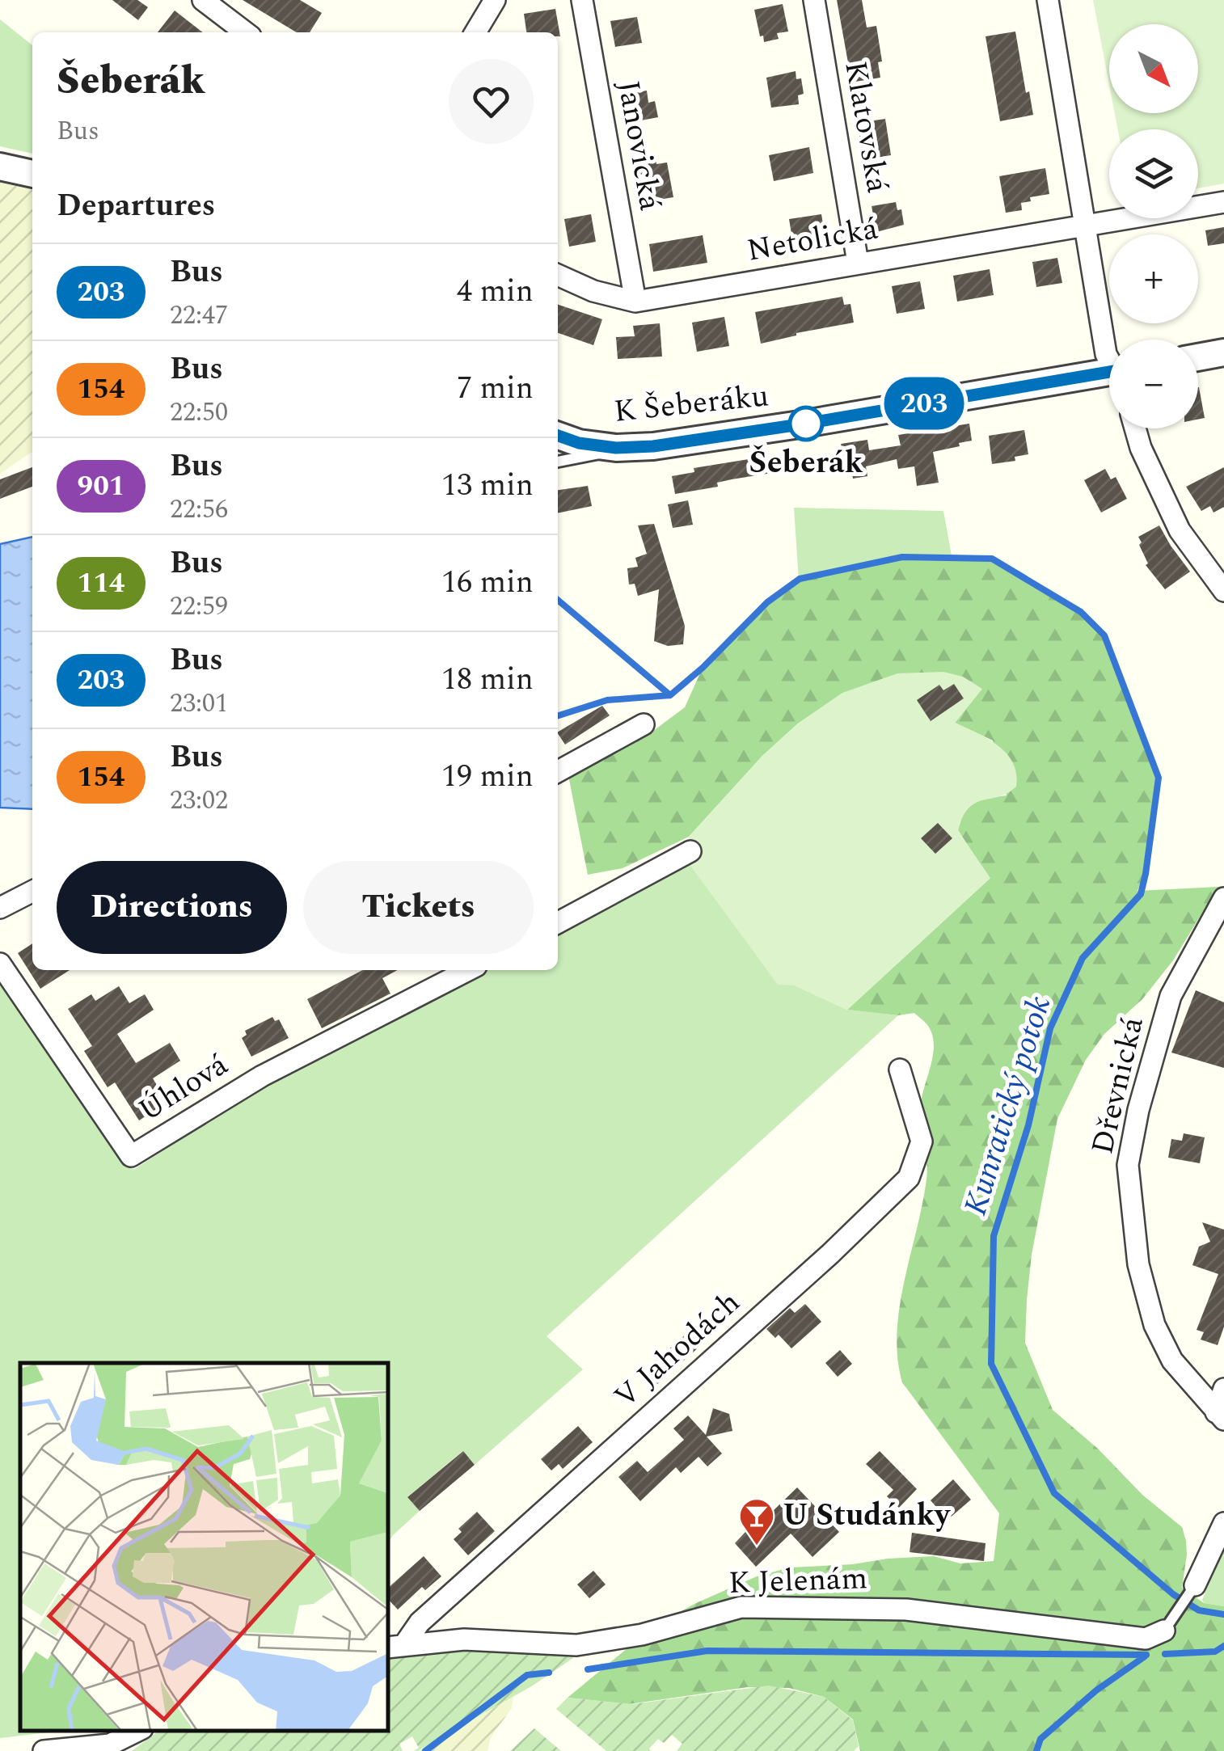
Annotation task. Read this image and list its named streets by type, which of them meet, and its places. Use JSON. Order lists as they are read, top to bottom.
{
  "streets": {
    "street": [
      "Klatovská",
      "Janovická",
      "Netolická",
      "K Šeberáku",
      "Dřevnická",
      "Úhlová",
      "V Jahodách",
      "K Jelenám"
    ]
  },
  "crossings": [
    ["Klatovská", "Netolická"],
    ["Janovická", "Netolická"],
    ["V Jahodách", "K Jelenám"]
  ],
  "water": ["Kunratický potok"],
  "places": {
    "other": ["Šeberák"],
    "bar": ["U Studánky"]
  },
  "lines": ["bus line 203"],
  "north": "bottom right",
  "page": {
    "on_map": "203",
    "map_buttons": ["+", "−"],
    "heading": [
      ["Šeberák", "Bus"],
      "Departures"
    ],
    "list": [
      {
        "mark": "203",
        "name": "Bus",
        "note": "22:47",
        "value": "4 min"
      },
      {
        "mark": "154",
        "name": "Bus",
        "note": "22:50",
        "value": "7 min"
      },
      {
        "mark": "901",
        "name": "Bus",
        "note": "22:56",
        "value": "13 min"
      },
      {
        "mark": "114",
        "name": "Bus",
        "note": "22:59",
        "value": "16 min"
      },
      {
        "mark": "203",
        "name": "Bus",
        "note": "23:01",
        "value": "18 min"
      },
      {
        "mark": "154",
        "name": "Bus",
        "note": "23:02",
        "value": "19 min"
      }
    ],
    "buttons": ["Directions", "Tickets"]
  }
}
